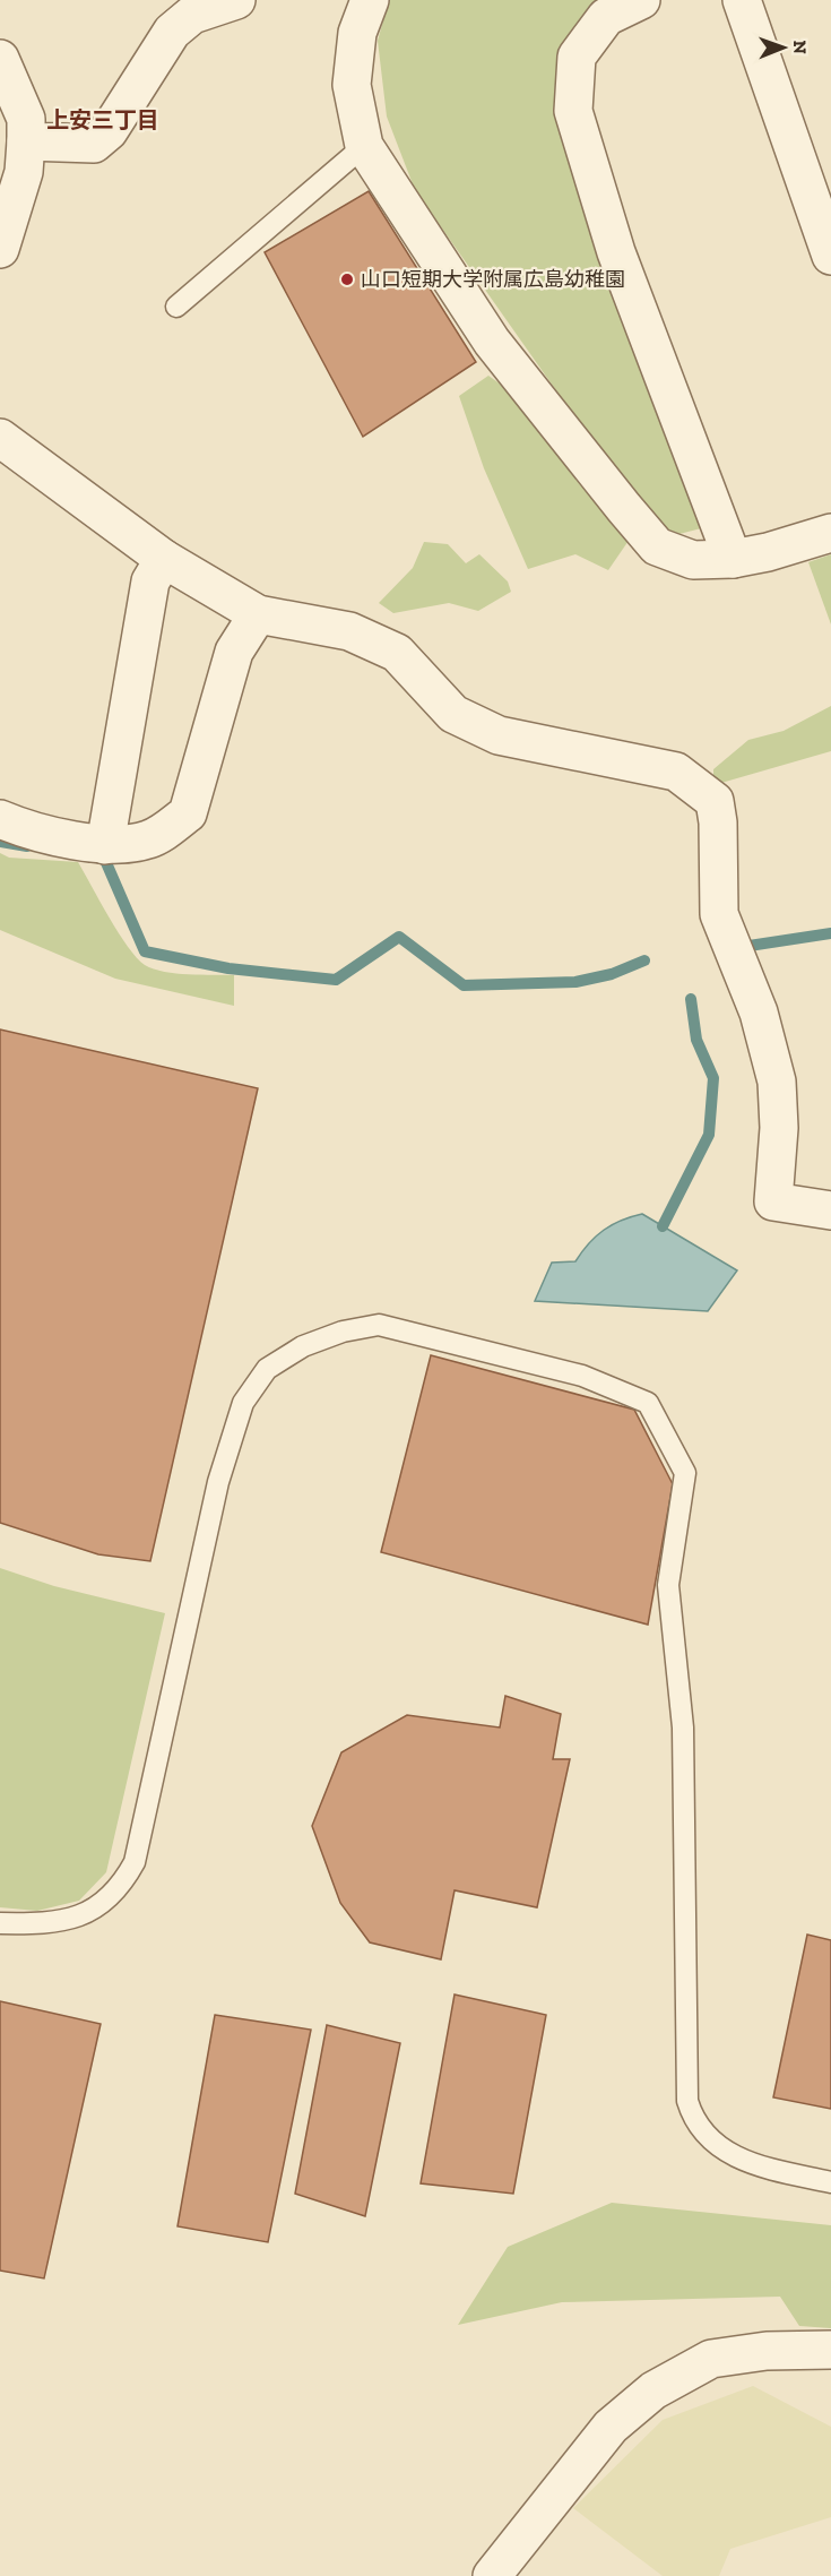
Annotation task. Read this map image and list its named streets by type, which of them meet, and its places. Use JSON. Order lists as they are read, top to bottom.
{
  "districts": ["上安三丁目"],
  "places": ["山口短期大学附属広島幼稚園"],
  "north": "right"
}
